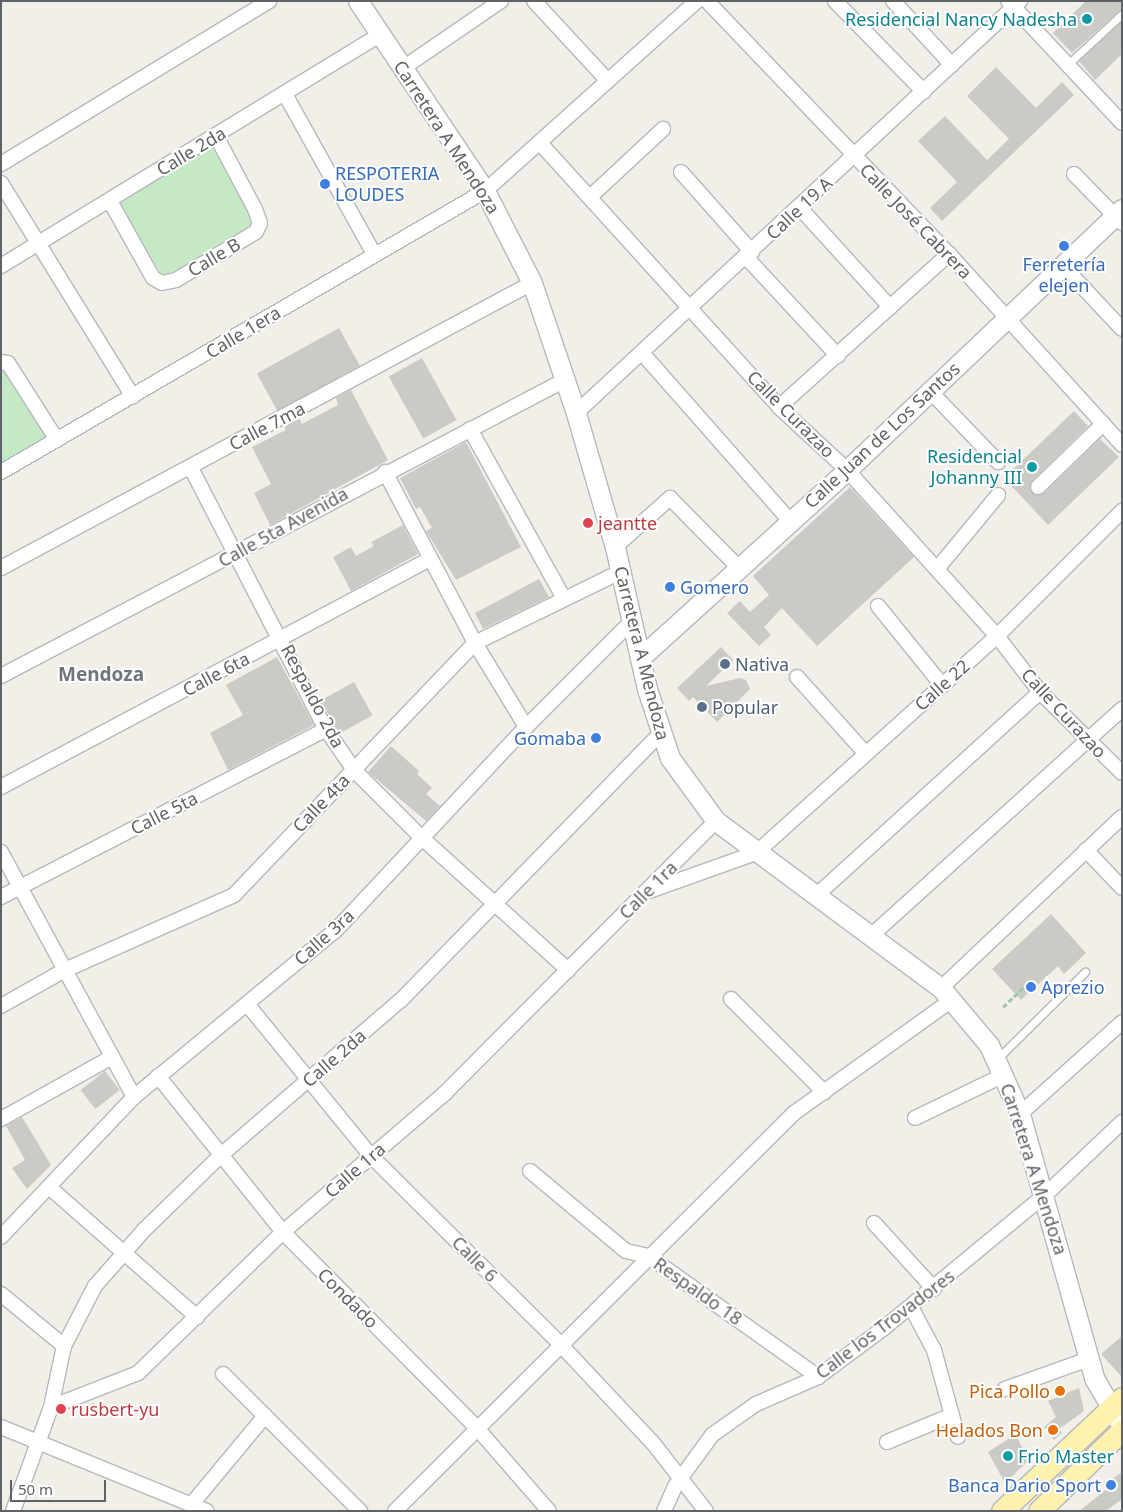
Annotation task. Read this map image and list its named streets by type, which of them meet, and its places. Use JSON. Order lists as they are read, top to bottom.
{
  "streets": {
    "street": [
      "Carretera A Mendoza",
      "Calle 2da",
      "Calle 19 A",
      "Calle José Cabrera",
      "Calle B",
      "Calle 1era",
      "Calle Curazao",
      "Calle 7ma",
      "Calle Juan de Los Santos",
      "Calle 5ta Avenida",
      "Calle 6ta",
      "Calle 22",
      "Respaldo 2da",
      "Calle 4ta",
      "Calle 5ta",
      "Calle 1ra",
      "Calle 3ra",
      "Calle 6",
      "Respaldo 18",
      "Condado",
      "Calle los Trovadores"
    ]
  },
  "crossings": [
    ["Carretera A Mendoza", "Calle 2da"],
    ["Carretera A Mendoza", "Calle 19 A"],
    ["Carretera A Mendoza", "Calle 1era"],
    ["Carretera A Mendoza", "Calle 7ma"],
    ["Carretera A Mendoza", "Calle Juan de Los Santos"],
    ["Carretera A Mendoza", "Calle 5ta Avenida"],
    ["Carretera A Mendoza", "Calle 22"],
    ["Carretera A Mendoza", "Calle 4ta"],
    ["Carretera A Mendoza", "Calle 1ra"],
    ["Carretera A Mendoza", "Calle 3ra"],
    ["Carretera A Mendoza", "Calle los Trovadores"],
    ["Calle 2da", "Calle B"],
    ["Calle 2da", "Respaldo 2da"],
    ["Calle 2da", "Calle 1ra"],
    ["Calle 2da", "Calle 6"],
    ["Calle 2da", "Condado"],
    ["Calle 19 A", "Calle José Cabrera"],
    ["Calle 19 A", "Calle Curazao"],
    ["Calle José Cabrera", "Calle Juan de Los Santos"],
    ["Calle 1era", "Calle Curazao"],
    ["Calle Curazao", "Calle Juan de Los Santos"],
    ["Calle Curazao", "Calle 22"],
    ["Calle 7ma", "Respaldo 2da"],
    ["Calle 5ta Avenida", "Respaldo 2da"],
    ["Calle 6ta", "Respaldo 2da"],
    ["Respaldo 2da", "Calle 4ta"],
    ["Respaldo 2da", "Calle 5ta"],
    ["Respaldo 2da", "Calle 1ra"],
    ["Respaldo 2da", "Calle 3ra"],
    ["Calle 1ra", "Calle 6"],
    ["Calle 1ra", "Condado"],
    ["Calle 3ra", "Calle 6"],
    ["Calle 3ra", "Condado"],
    ["Calle 6", "Calle los Trovadores"],
    ["Respaldo 18", "Calle los Trovadores"]
  ],
  "districts": ["Mendoza"],
  "places": [
    "Residencial Nancy Nadesha",
    "RESPOTERIA LOUDES",
    "Ferretería elejen",
    "Residencial Johanny III",
    "jeantte",
    "Gomero",
    "Nativa",
    "Popular",
    "Gomaba",
    "Aprezio",
    "Pica Pollo",
    "rusbert-yu",
    "Helados Bon",
    "Frio Master",
    "Banca Dario Sport"
  ],
  "scale_bar": "50 m"
}
